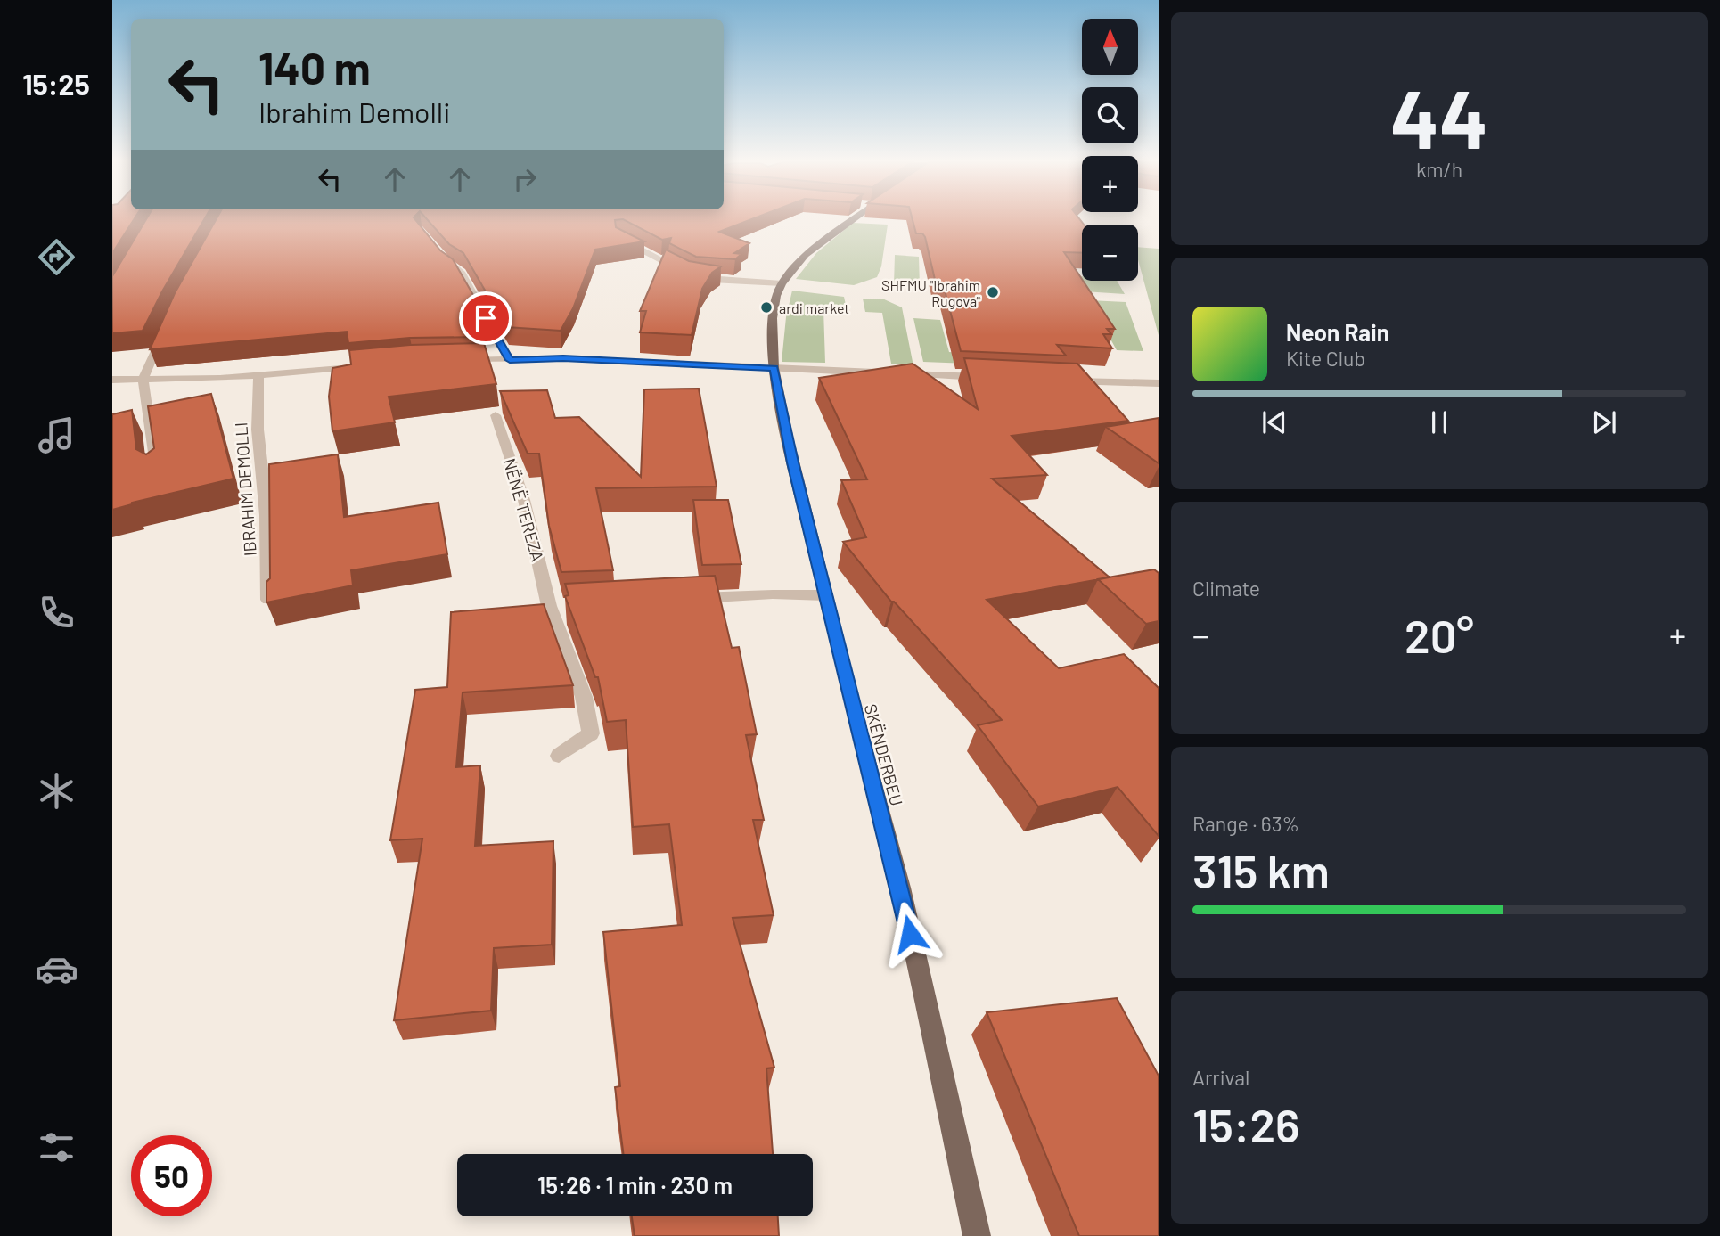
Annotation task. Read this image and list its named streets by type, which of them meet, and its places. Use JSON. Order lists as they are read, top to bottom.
{
  "streets": {
    "main road": ["SKËNDERBEU"],
    "street": ["IBRAHIM DEMOLLI", "NËNË TEREZA"]
  },
  "places": ["SHFMU \"Ibrahim Rugova\"", "ardi market"],
  "north": "top",
  "page": {
    "tabs": "15:25",
    "tile": [
      ["44", "km/h"],
      "Climate",
      ["Range · 63%", "315 km"],
      ["Arrival", "15:26"]
    ],
    "map_buttons": ["+", "−"],
    "turn": ["140 m", "Ibrahim Demolli"],
    "song": ["Neon Rain", "Kite Club"],
    "heat": ["−", "20°", "+"],
    "limit": "50",
    "trip": "15:26 · 1 min · 230 m"
  }
}
